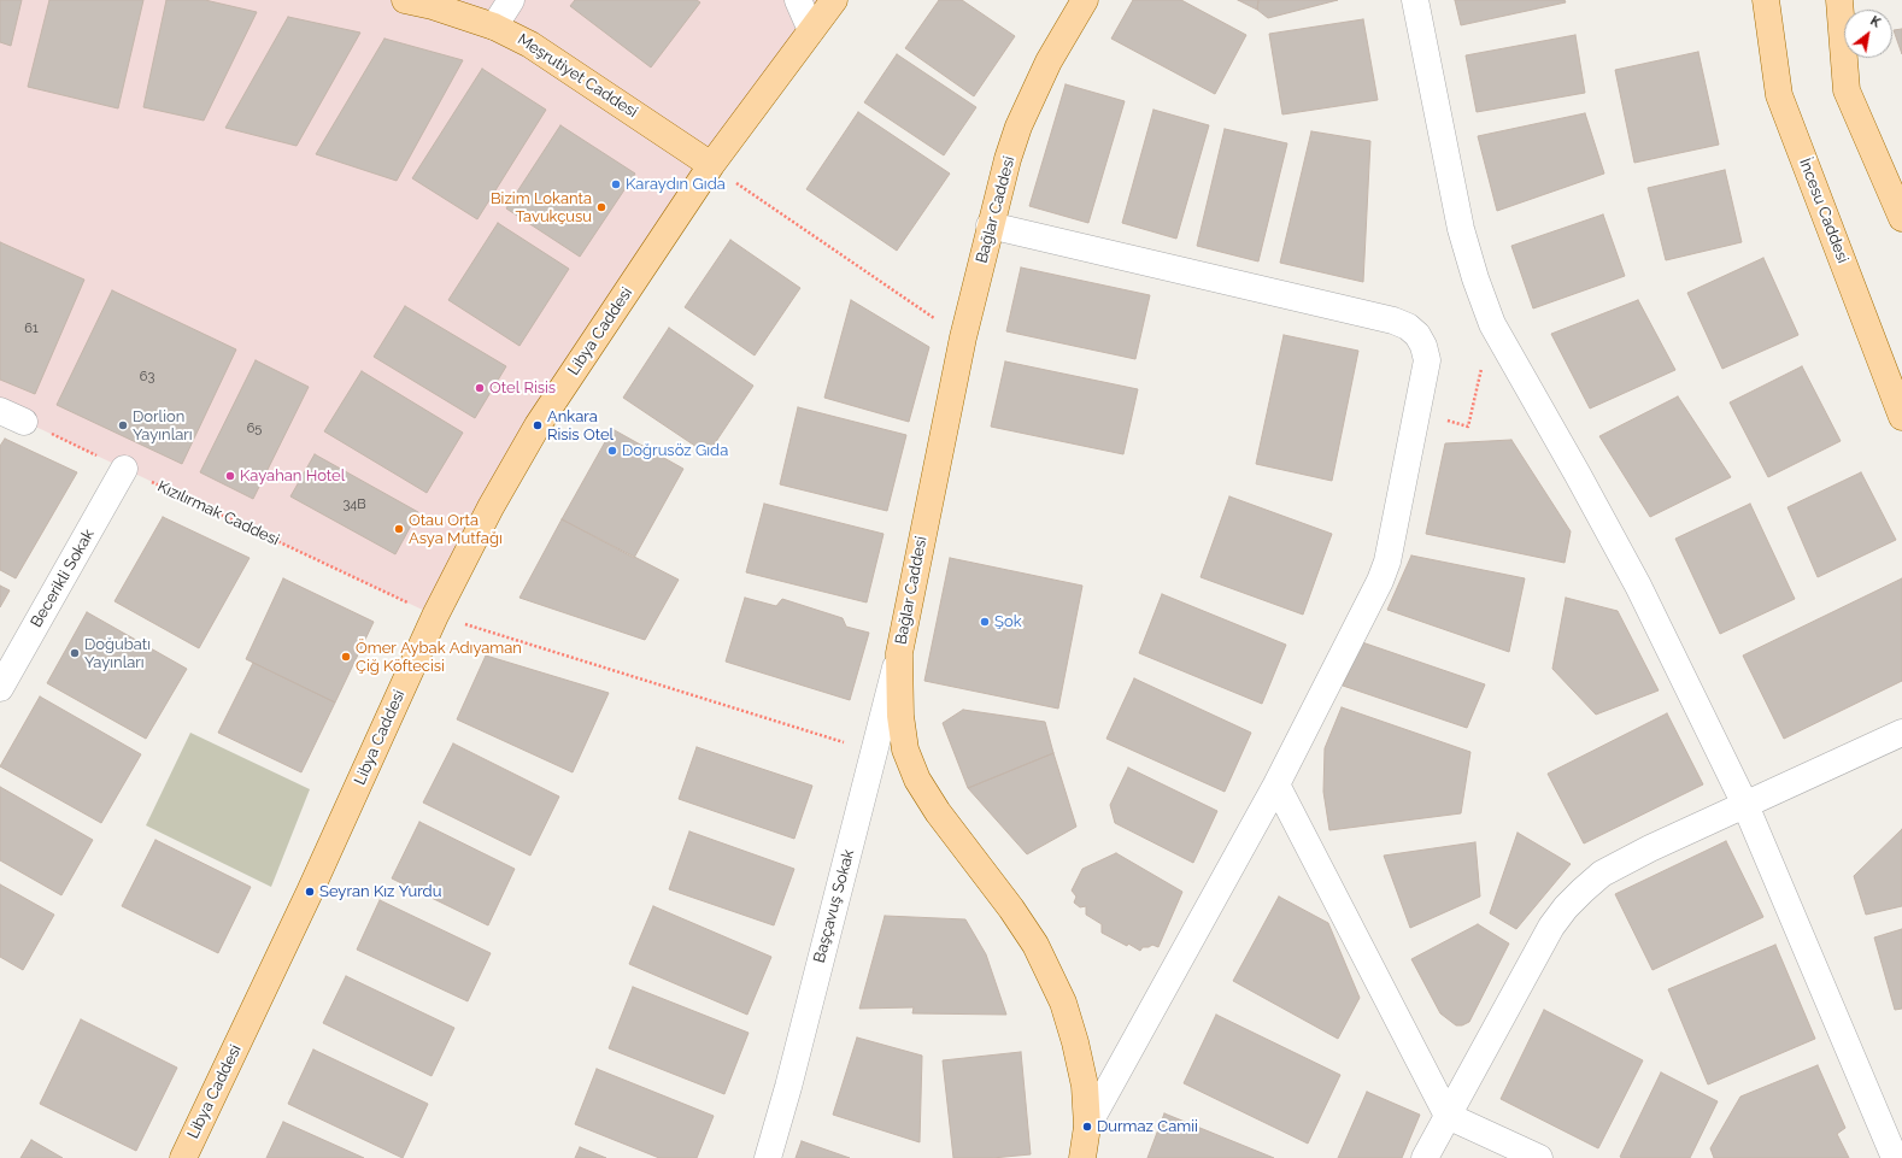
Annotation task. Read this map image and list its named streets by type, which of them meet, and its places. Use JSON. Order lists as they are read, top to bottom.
{
  "streets": {
    "main road": [
      "Meşrutiyet Caddesi",
      "Bağlar Caddesi",
      "İncesu Caddesi",
      "Libya Caddesi"
    ],
    "street": ["Becerikli Sokak", "Başçavuş Sokak"],
    "path": ["Kızılırmak Caddesi"]
  },
  "crossings": [
    ["Meşrutiyet Caddesi", "Libya Caddesi"],
    ["Bağlar Caddesi", "Başçavuş Sokak"],
    ["Libya Caddesi", "Kızılırmak Caddesi"],
    ["Kızılırmak Caddesi", "Becerikli Sokak"],
    ["Kızılırmak Caddesi", "Başçavuş Sokak"]
  ],
  "places": [
    "Karaydın Gıda",
    "Bizim Lokanta Tavukçusu",
    "Otel Risis",
    "Dorlion Yayınları",
    "Ankara Risis Otel",
    "Doğrusöz Gıda",
    "Kayahan Hotel",
    "Otau Orta Asya Mutfağı",
    "Şok",
    "Doğubatı Yayınları",
    "Ömer Aybak Adıyaman Çiğ Köftecisi",
    "Seyran Kız Yurdu",
    "Durmaz Camii"
  ],
  "house_numbers": [
    "61",
    "63",
    "65",
    "34B"
  ],
  "north": "top right"
}
